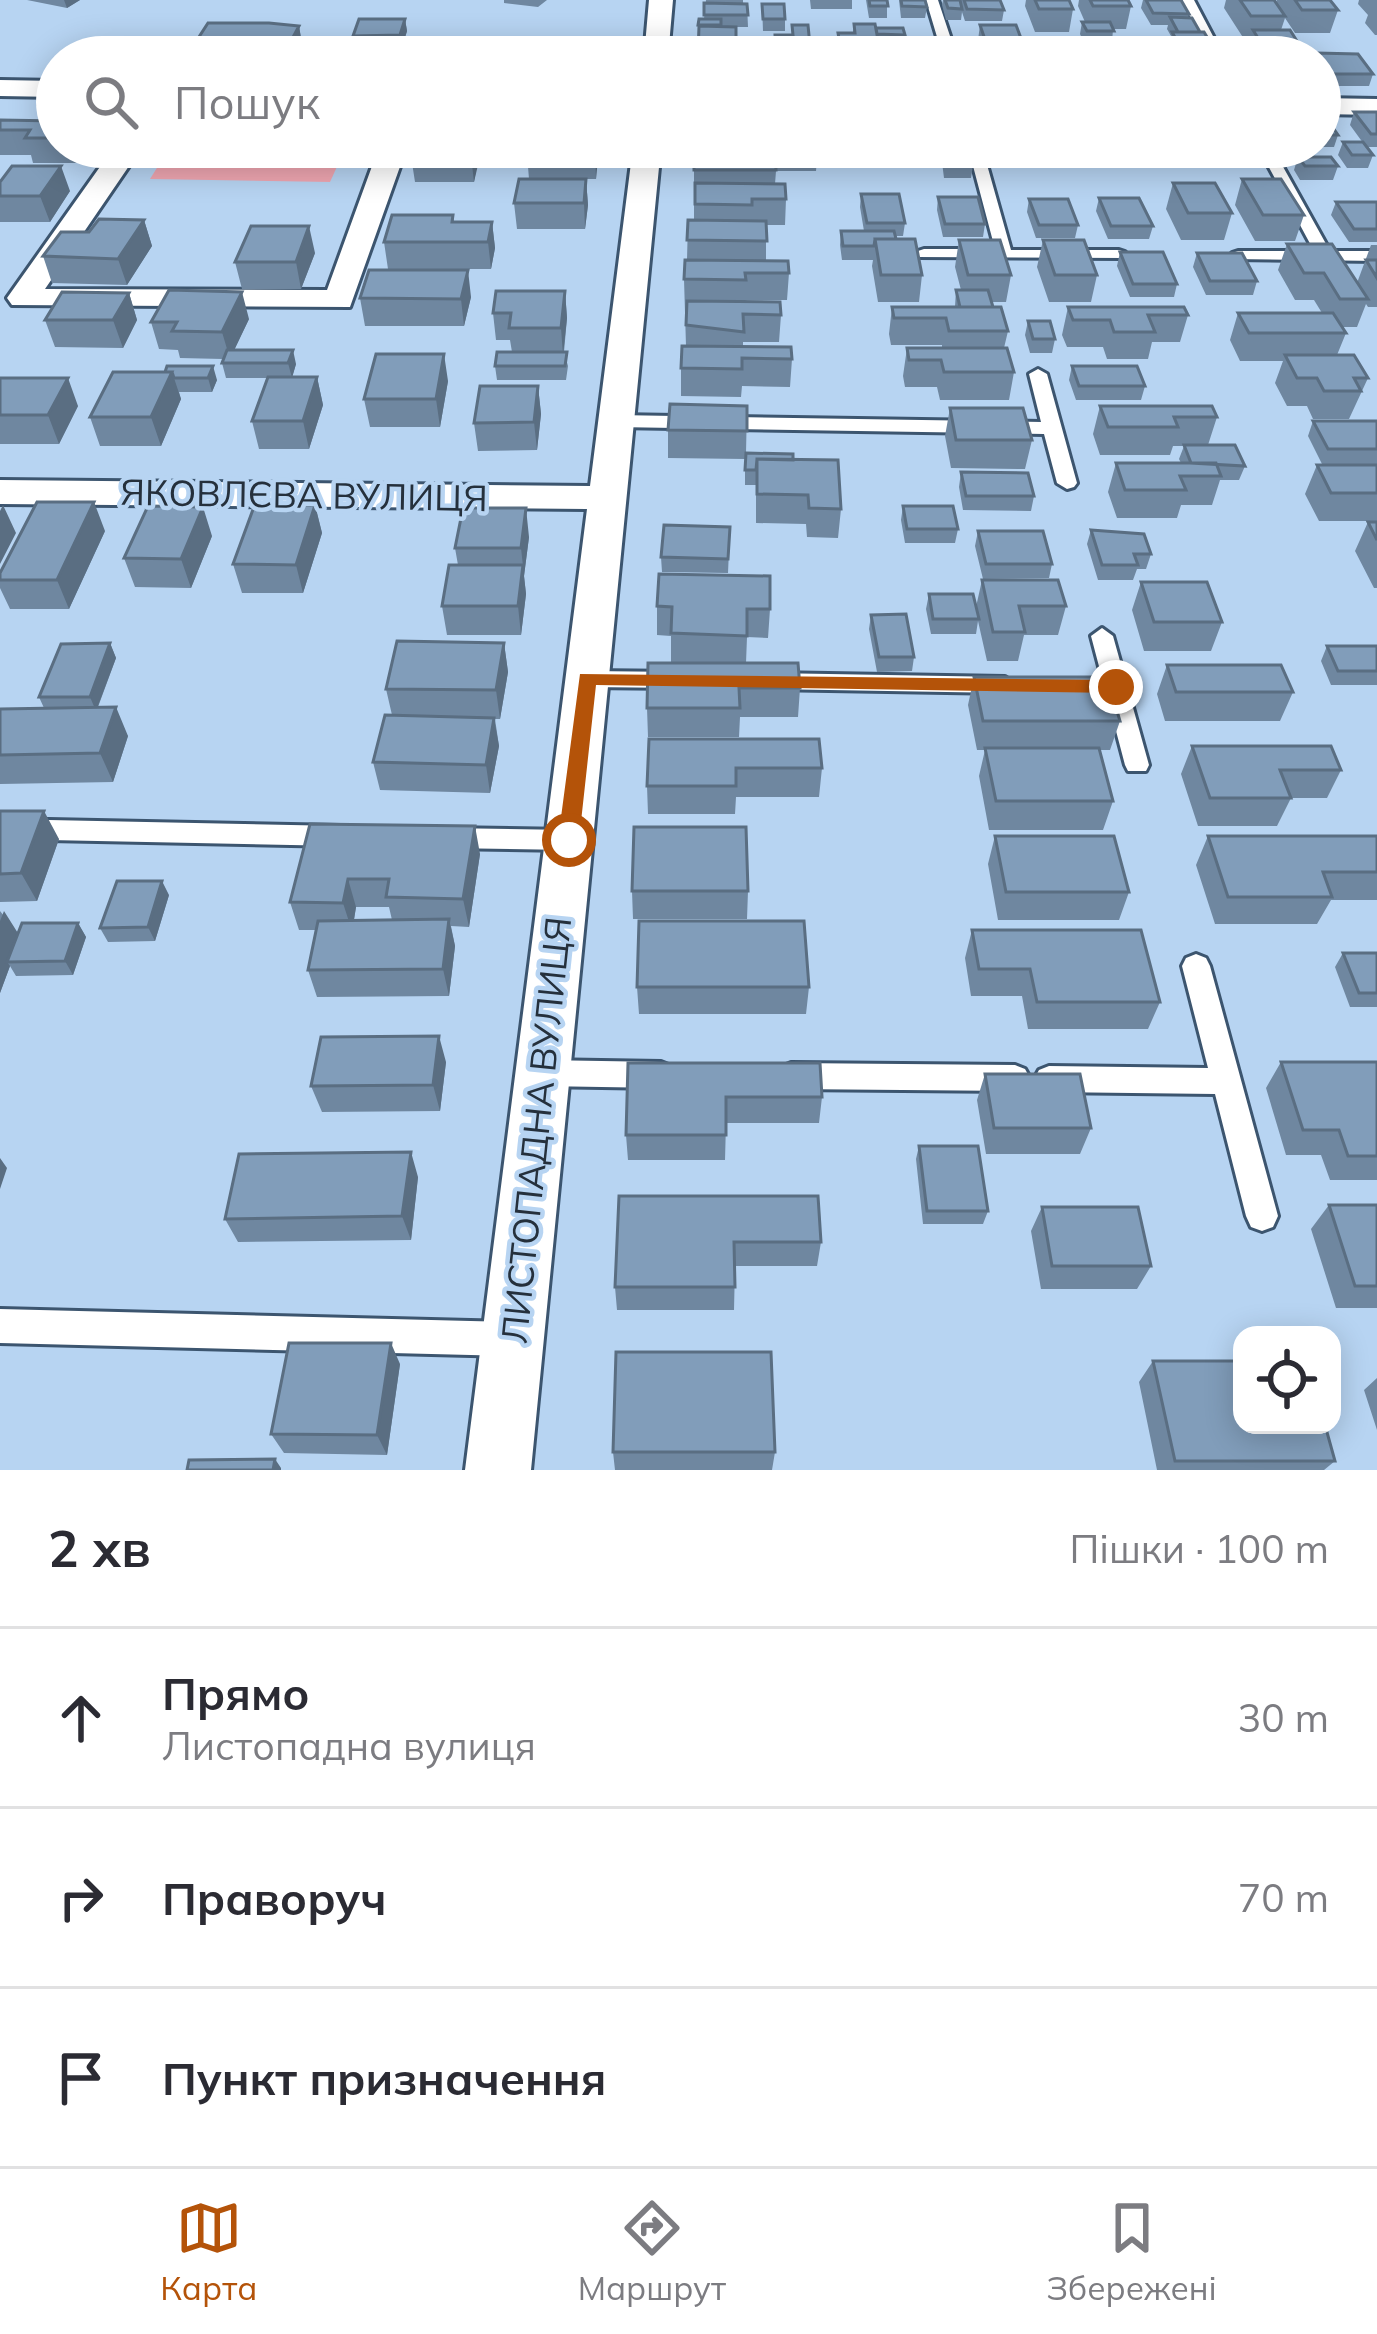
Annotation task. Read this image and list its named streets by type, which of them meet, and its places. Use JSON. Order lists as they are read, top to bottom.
{
  "streets": {
    "street": ["ЯКОВЛЄВА ВУЛИЦЯ", "ЛИСТОПАДНА ВУЛИЦЯ"]
  },
  "crossings": [
    ["ЯКОВЛЄВА ВУЛИЦЯ", "ЛИСТОПАДНА ВУЛИЦЯ"]
  ],
  "page": {
    "search": "Пошук",
    "heading": ["2 хв", "Пішки · 100 m"],
    "list": [
      ["Прямо", "Листопадна вулиця", "30 m"],
      ["Праворуч", "70 m"],
      "Пункт призначення"
    ],
    "nav": ["Карта", "Маршрут", "Збережені"]
  }
}
